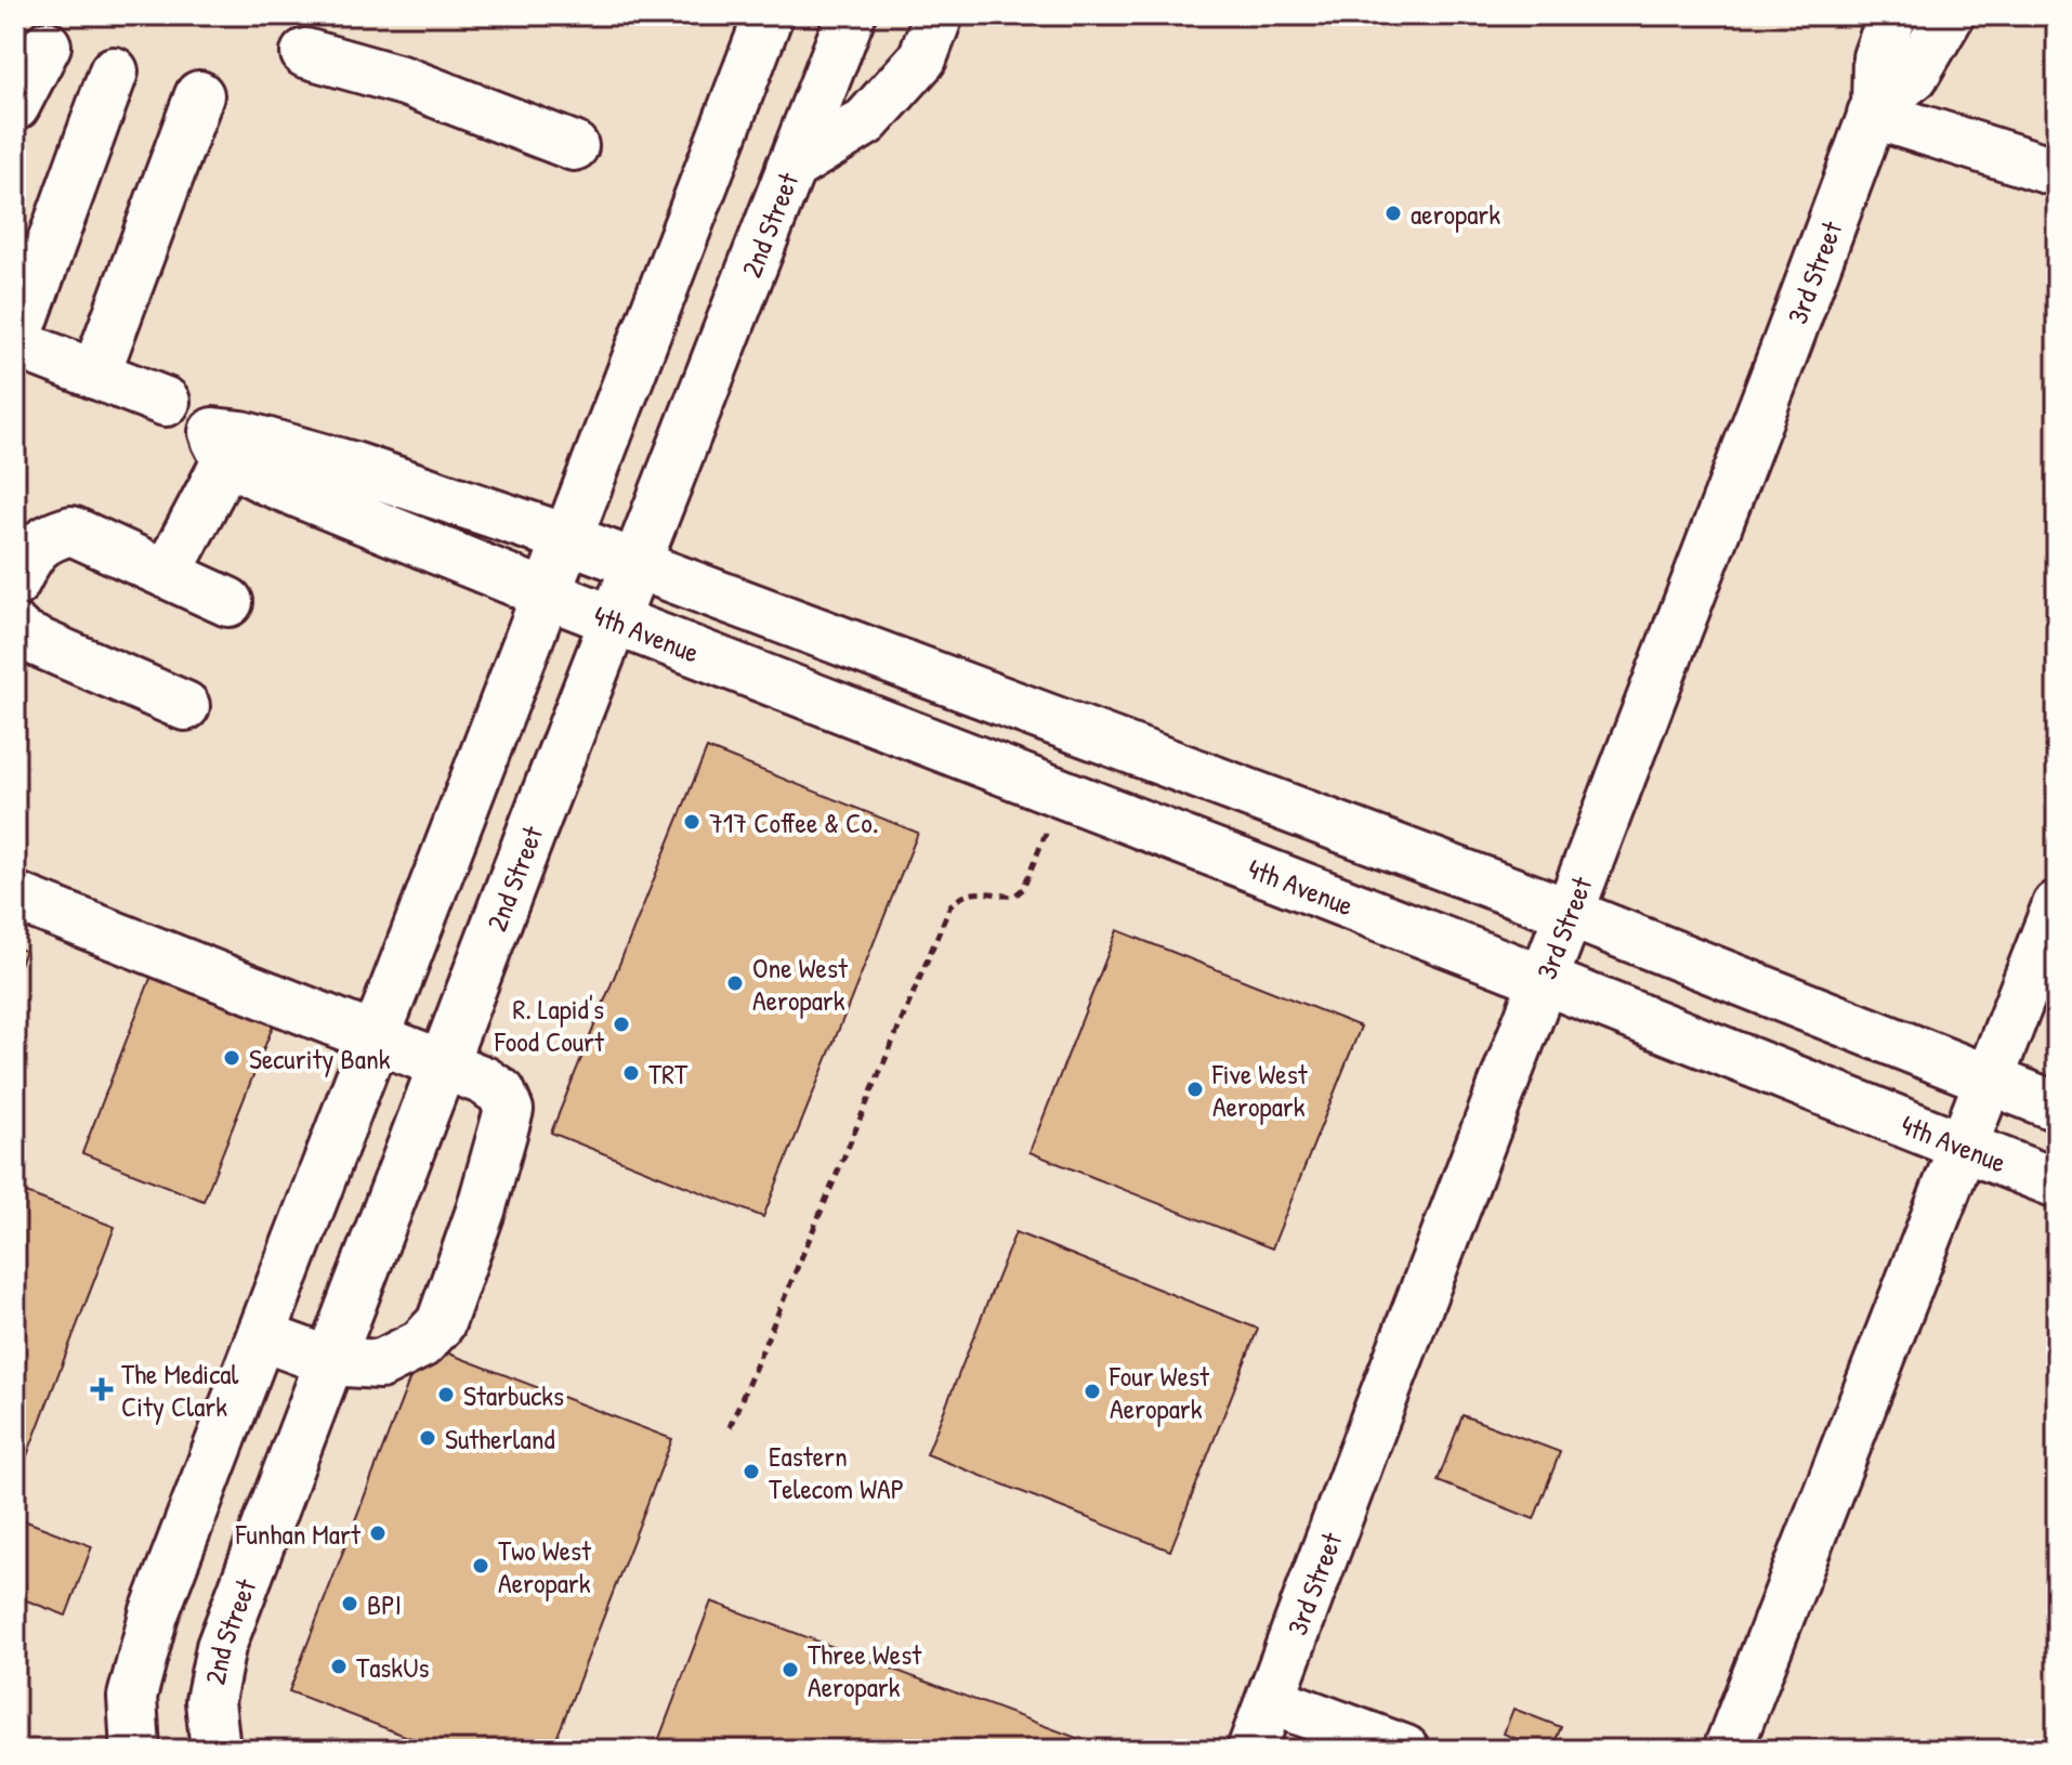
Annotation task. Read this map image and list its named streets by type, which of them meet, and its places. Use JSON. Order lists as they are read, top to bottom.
{
  "streets": {
    "street": ["2nd Street", "3rd Street", "4th Avenue"]
  },
  "crossings": [
    ["2nd Street", "4th Avenue"],
    ["3rd Street", "4th Avenue"]
  ],
  "places": {
    "other": [
      "aeropark",
      "717 Coffee & Co.",
      "One West Aeropark",
      "R. Lapid's Food Court",
      "Security Bank",
      "TRT",
      "Five West Aeropark",
      "Four West Aeropark",
      "Starbucks",
      "Sutherland",
      "Eastern Telecom WAP",
      "Funhan Mart",
      "Two West Aeropark",
      "BPI",
      "TaskUs",
      "Three West Aeropark"
    ],
    "health": ["The Medical City Clark"]
  }
}
